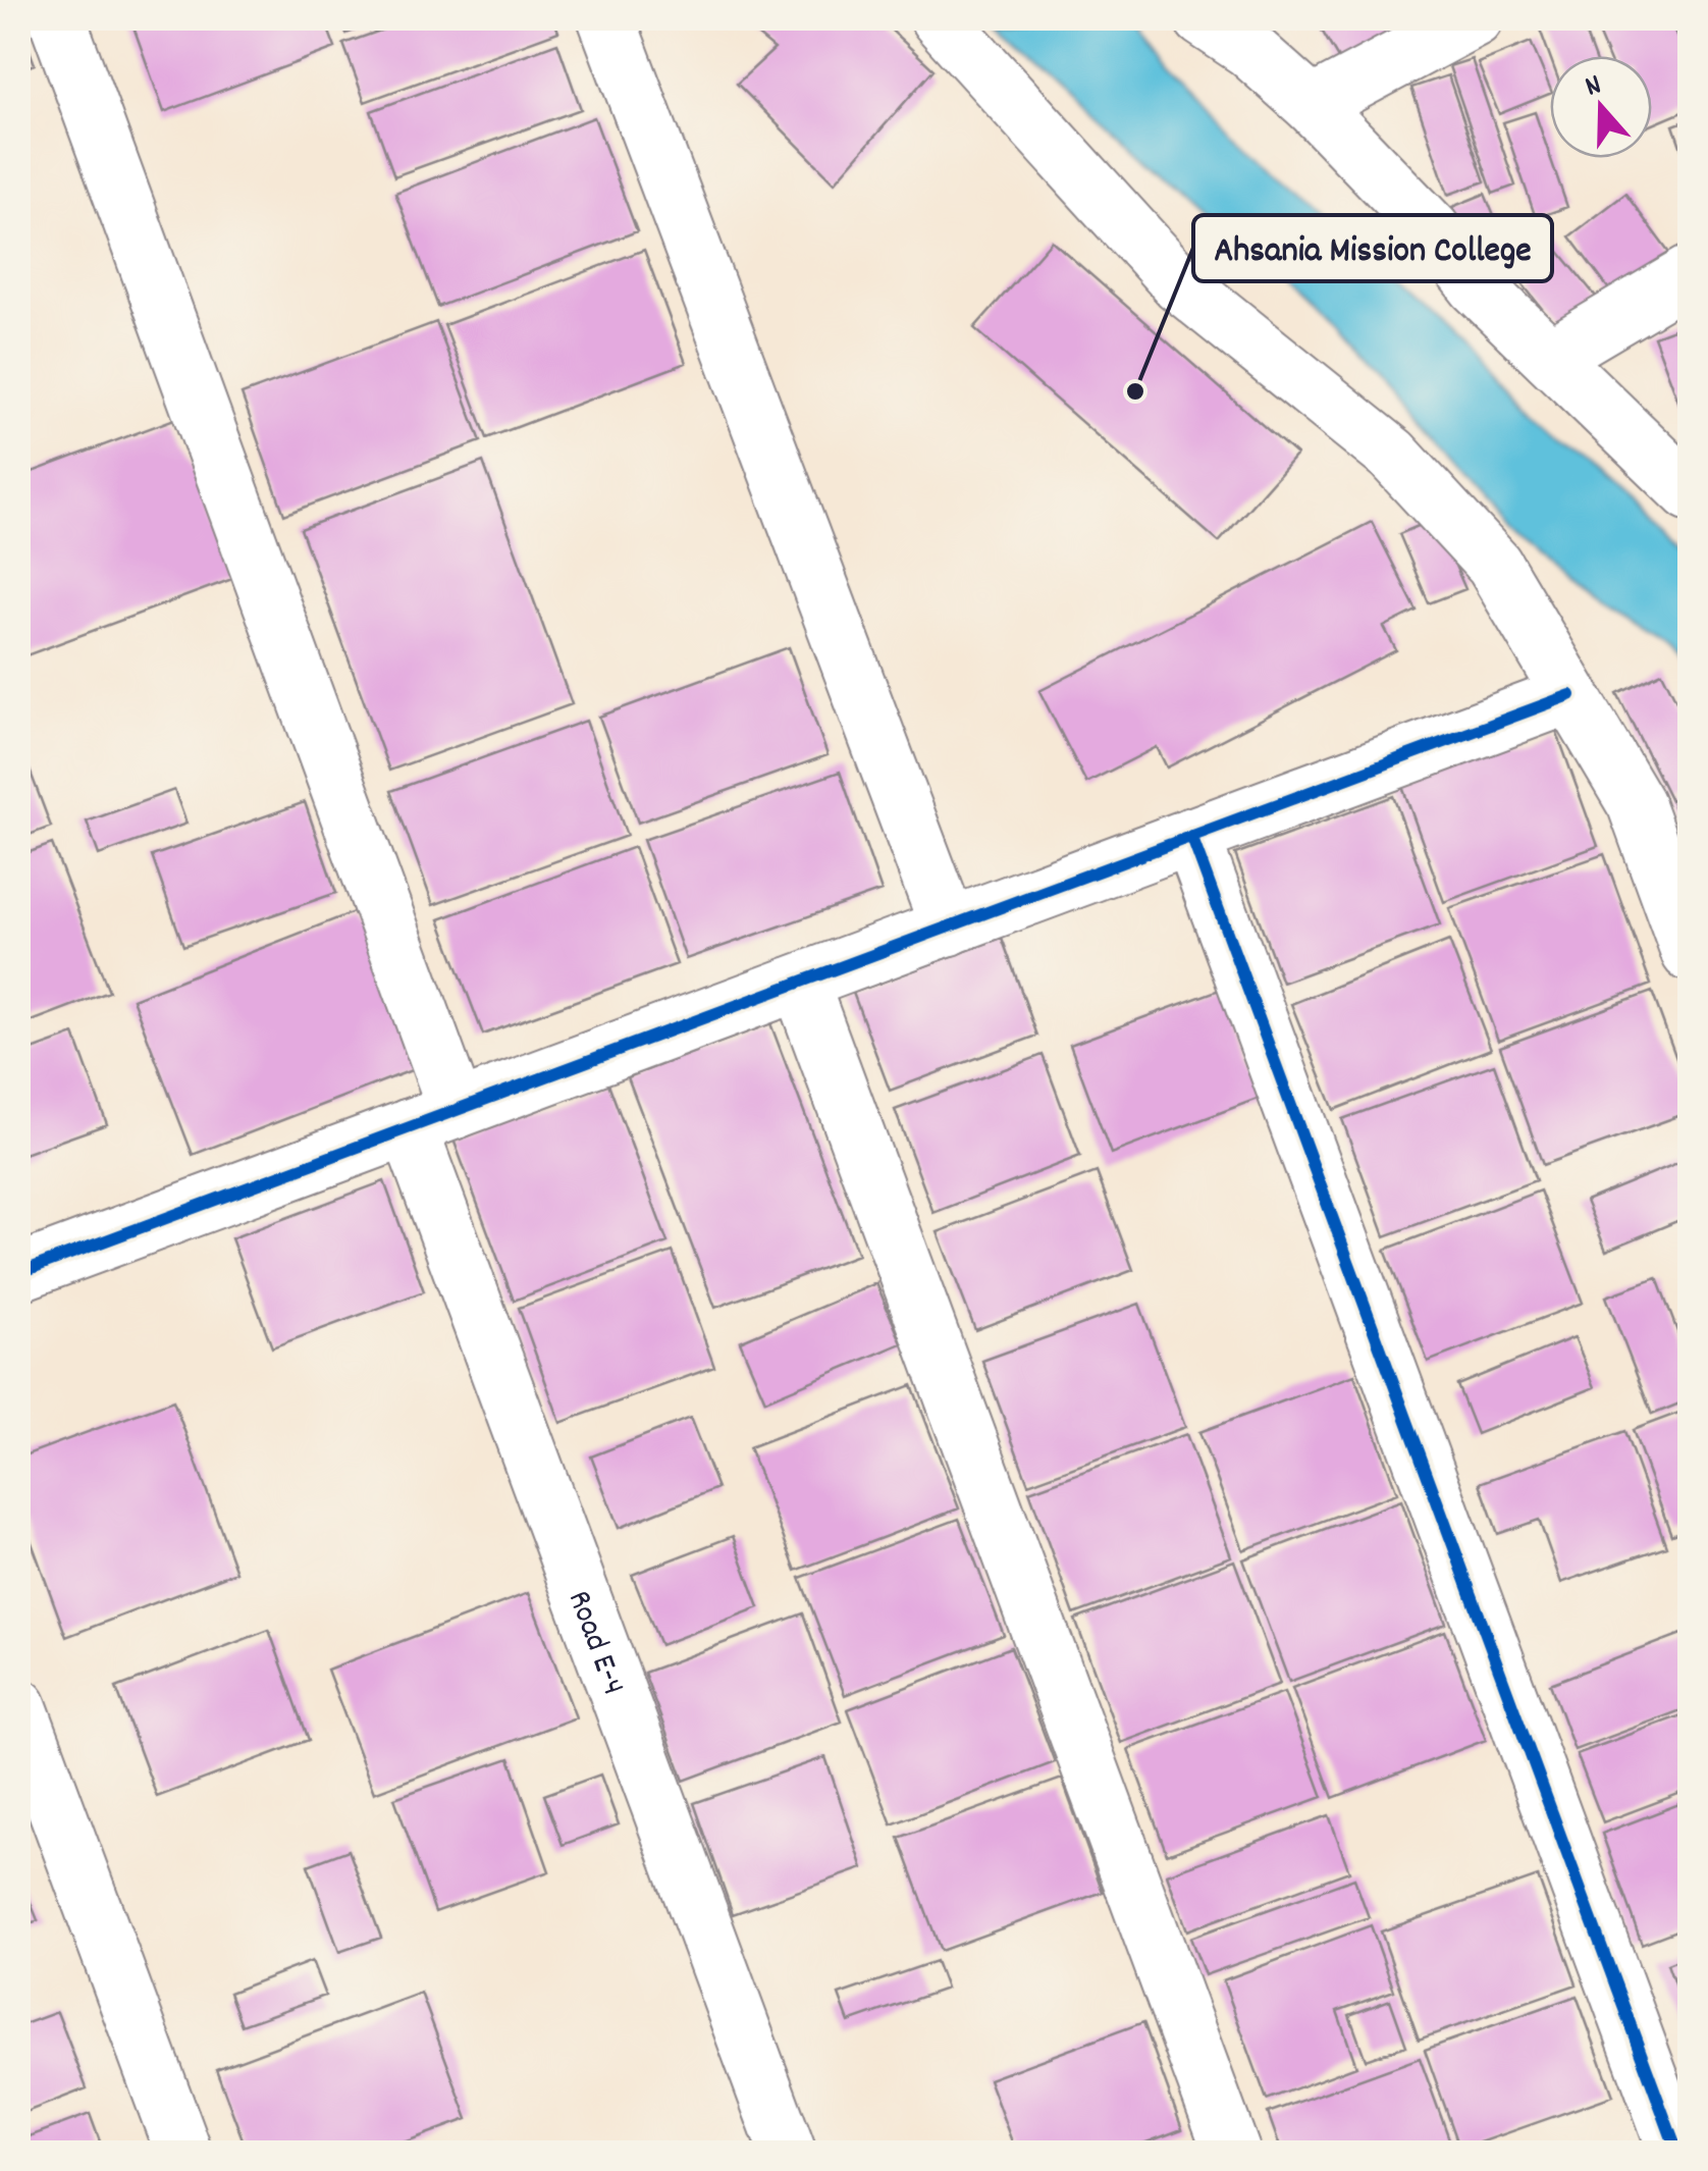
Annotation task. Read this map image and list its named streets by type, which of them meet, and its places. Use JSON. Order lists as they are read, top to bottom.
{
  "streets": {
    "street": ["Road E-4"]
  },
  "places": ["Ahsania Mission College"],
  "north": "top"
}
